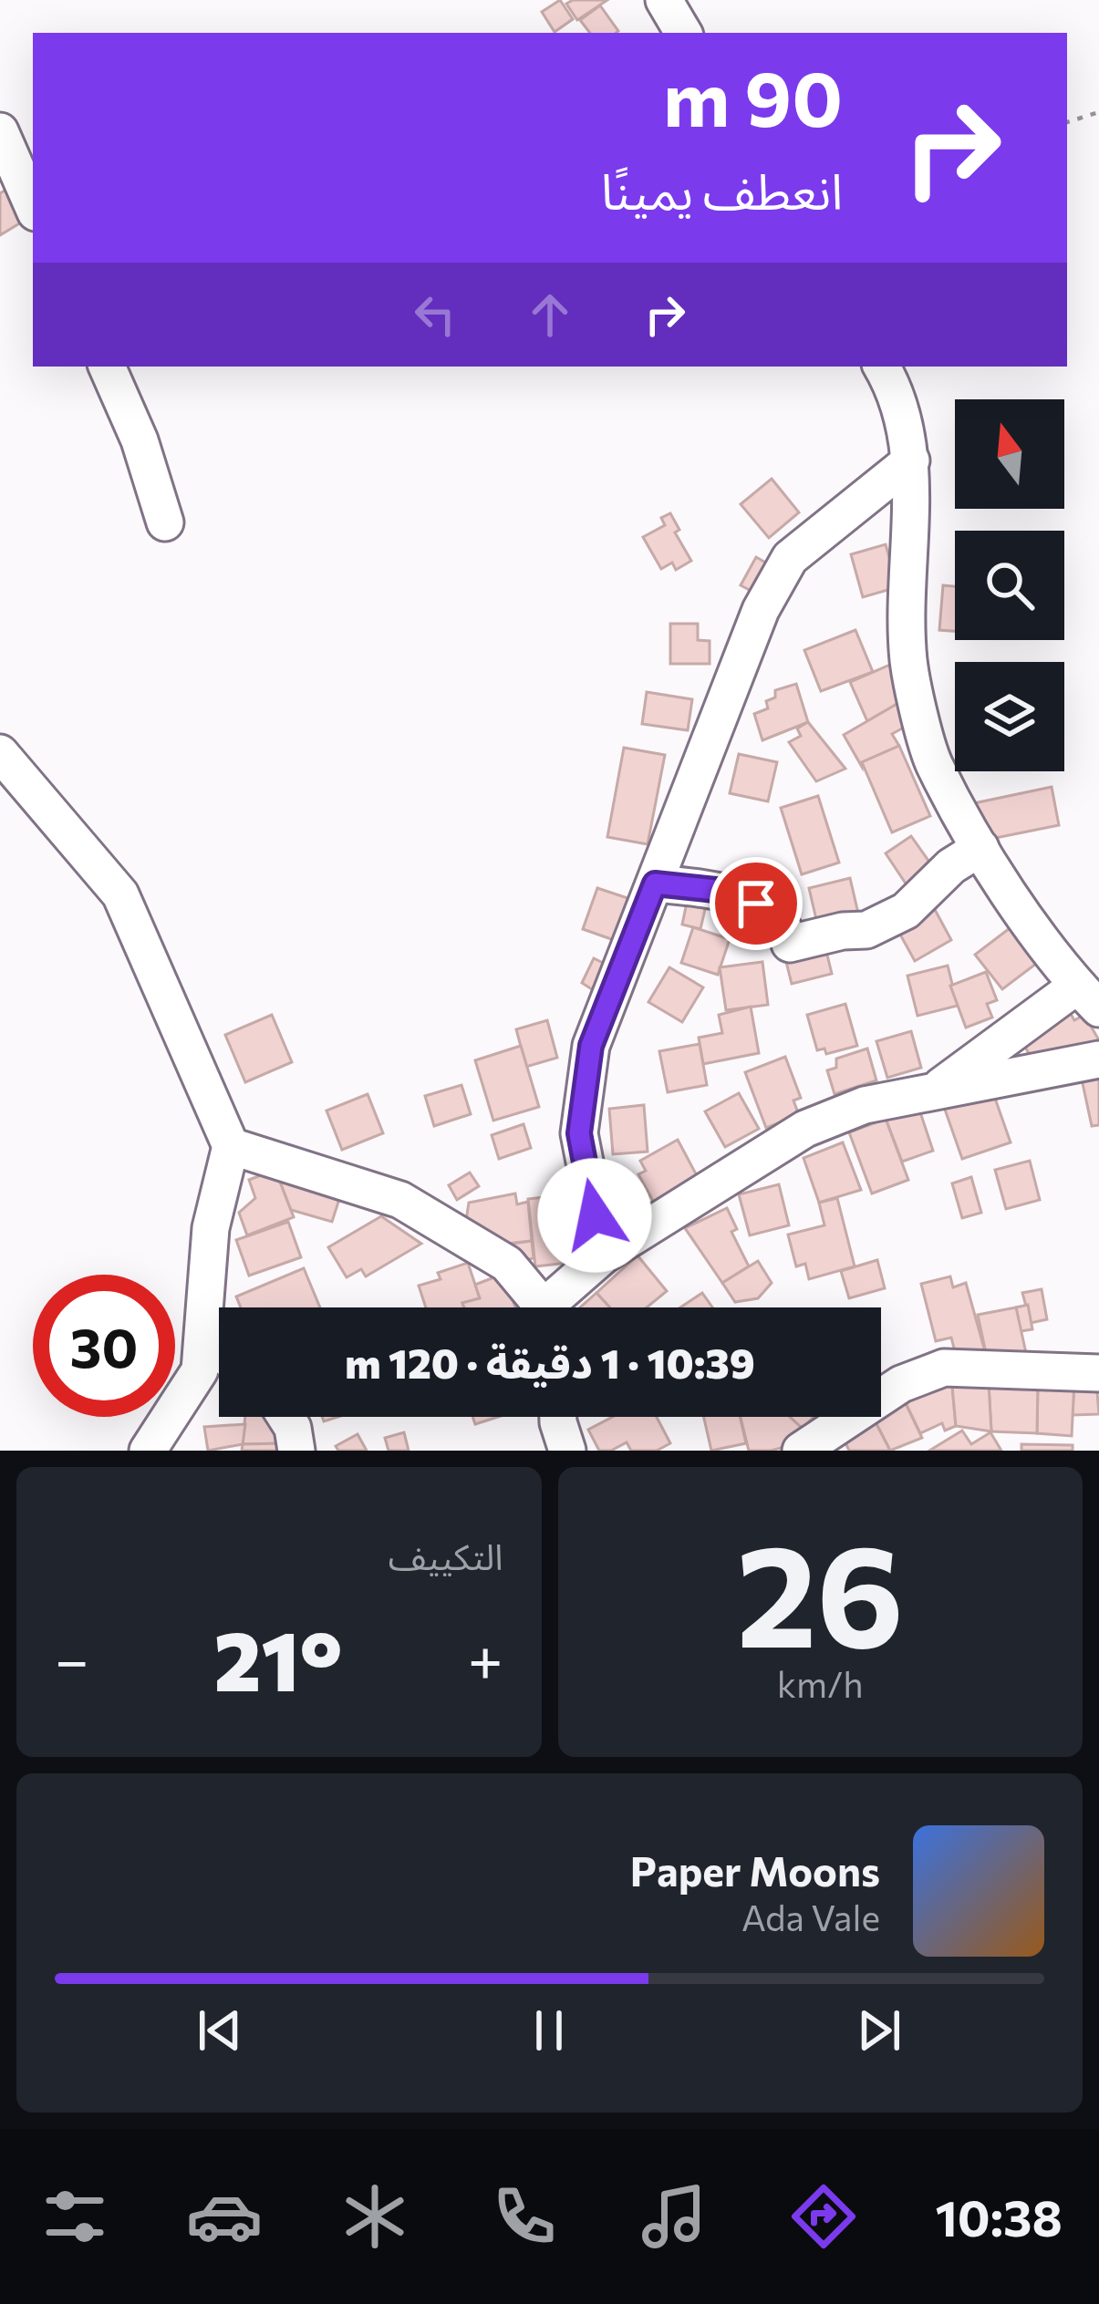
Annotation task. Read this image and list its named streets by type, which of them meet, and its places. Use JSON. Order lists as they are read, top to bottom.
{
  "north": "top",
  "page": {
    "turn": ["90 m", "انعطف يمينًا"],
    "limit": "30",
    "trip": "10:39 · 1 دقيقة · 120 m",
    "tile": [
      ["26", "km/h"],
      "التكييف"
    ],
    "heat": ["−", "21°", "+"],
    "song": ["Paper Moons", "Ada Vale"],
    "tabs": "10:38"
  }
}
